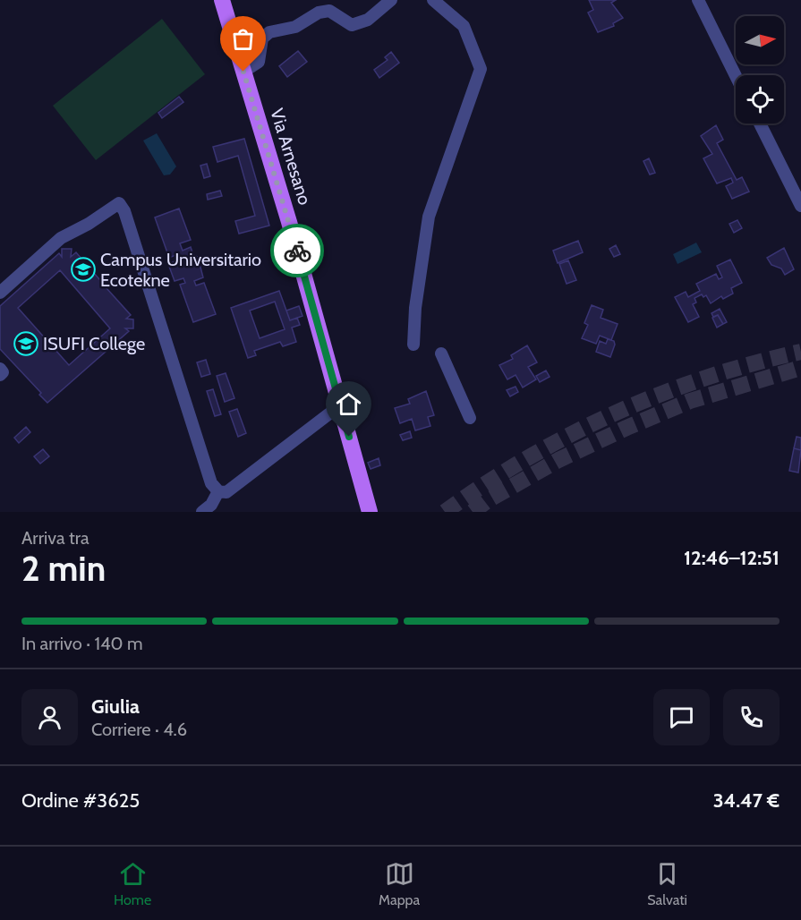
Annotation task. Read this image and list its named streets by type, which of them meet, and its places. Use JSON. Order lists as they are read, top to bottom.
{
  "streets": {
    "main road": ["Via Arnesano"]
  },
  "places": {
    "school or university": ["Campus Universitario Ecotekne", "ISUFI College"]
  },
  "north": "right",
  "page": {
    "heading": ["2 min", "Arriva tra", "12:46–12:51"],
    "panel": [
      "Giulia",
      "Corriere · 4.6",
      "Ordine #3625",
      "34.47 €"
    ],
    "bar": "In arrivo · 140 m",
    "tabs": ["Home", "Mappa", "Salvati"]
  }
}
